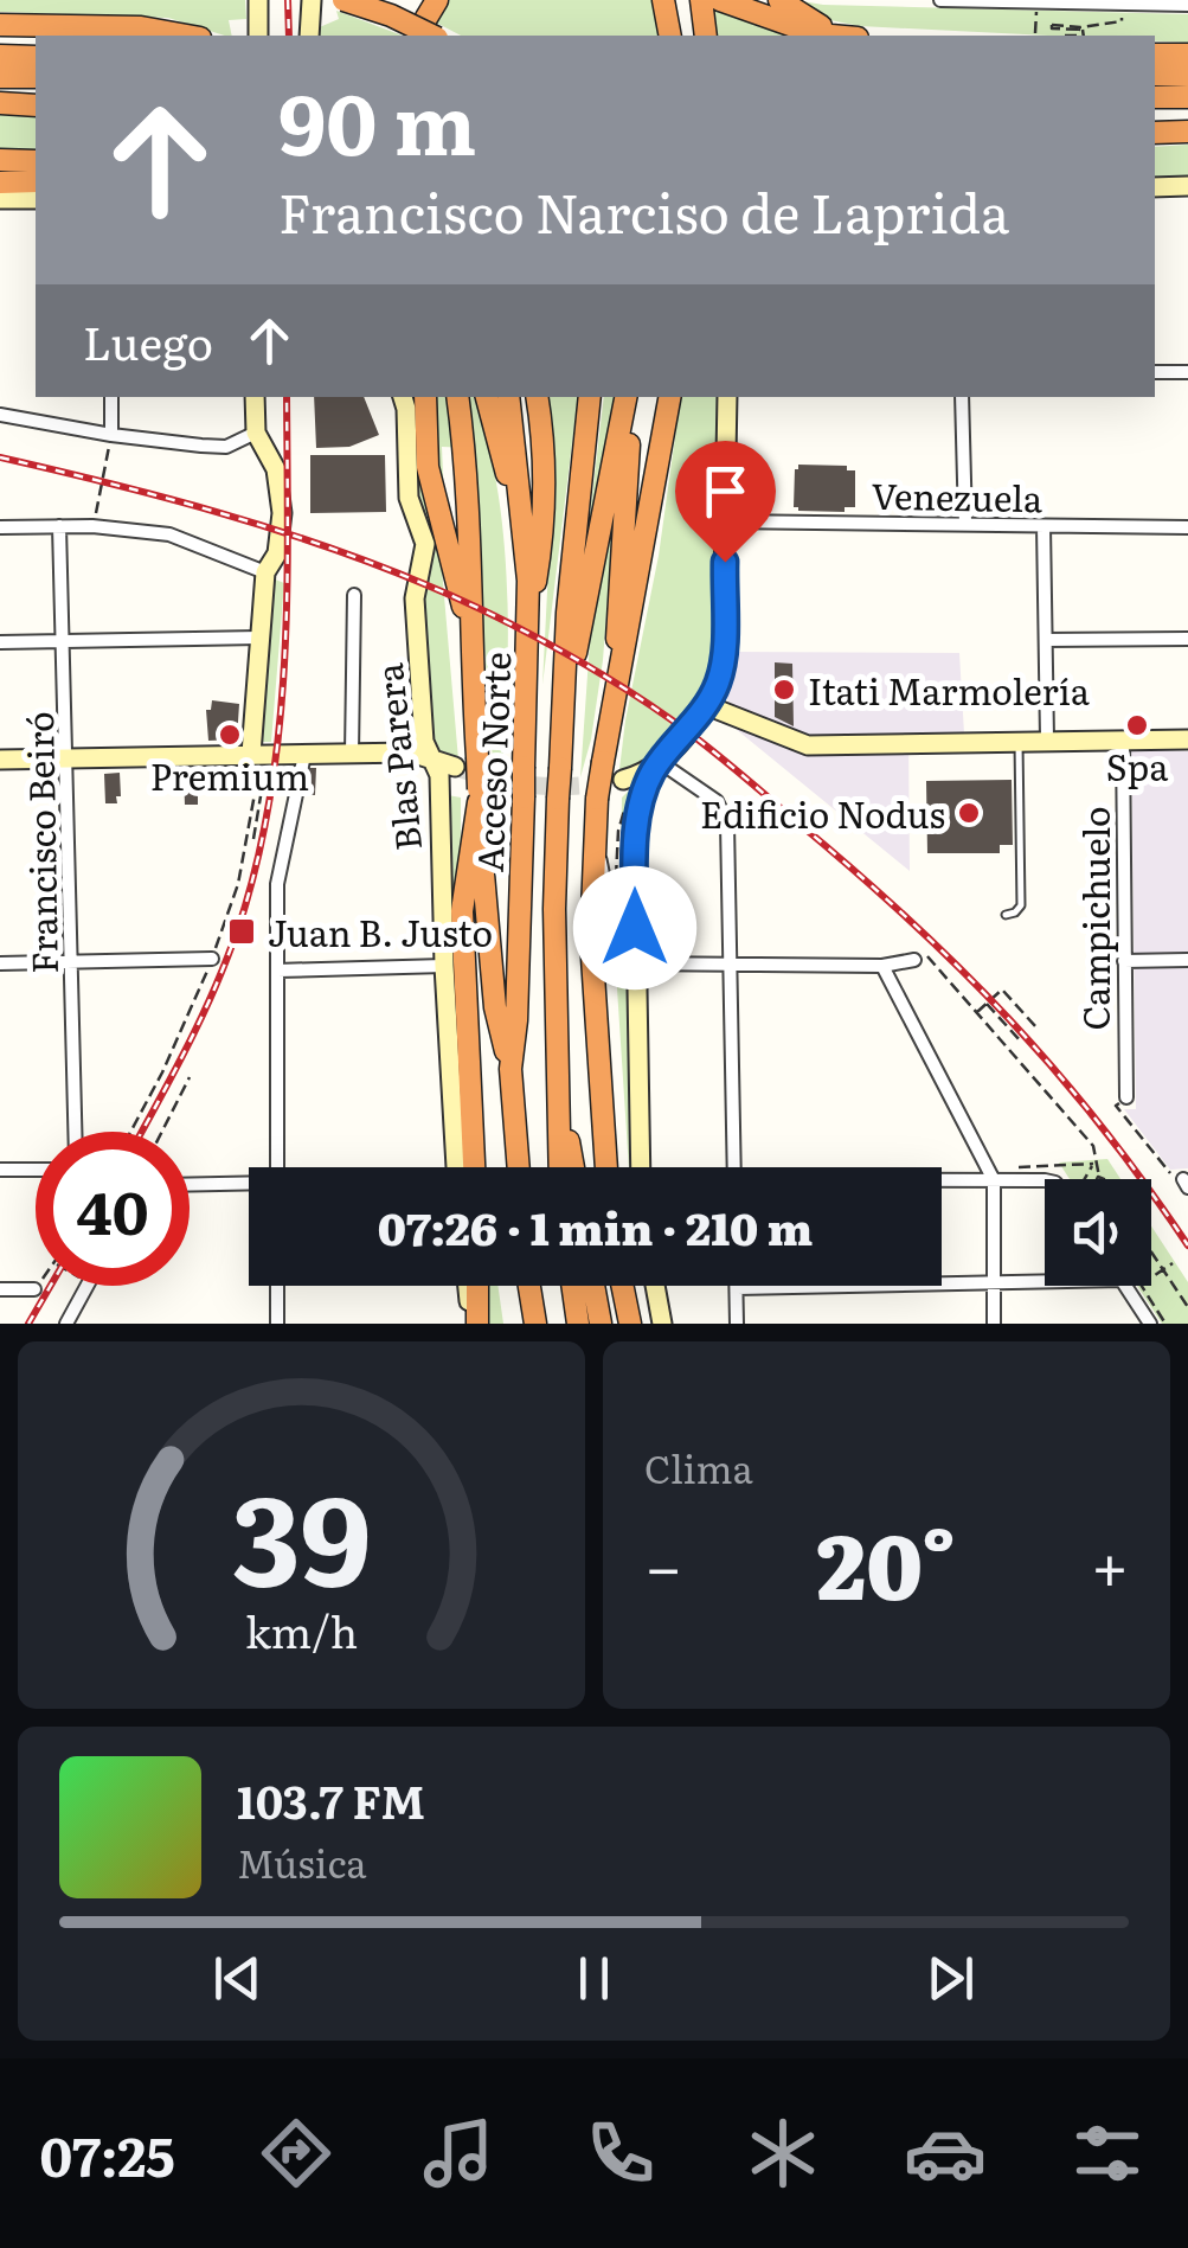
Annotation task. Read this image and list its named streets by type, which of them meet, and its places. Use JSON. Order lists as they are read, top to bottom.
{
  "streets": {
    "highway": ["Acceso Norte"],
    "street": [
      "Venezuela",
      "Blas Parera",
      "Francisco Beiró",
      "Campichuelo"
    ]
  },
  "places": {
    "other": [
      "Itati Marmolería",
      "Spa",
      "Premium",
      "Edificio Nodus"
    ],
    "transit": ["Juan B. Justo"]
  },
  "page": {
    "turn": ["90 m", "Francisco Narciso de Laprida"],
    "then": "Luego",
    "limit": "40",
    "trip": "07:26 · 1 min · 210 m",
    "tile": "Clima",
    "heat": ["−", "20°", "+"],
    "song": ["103.7 FM", "Música"],
    "tabs": "07:25",
    "gauge": ["39", "km/h"]
  }
}
